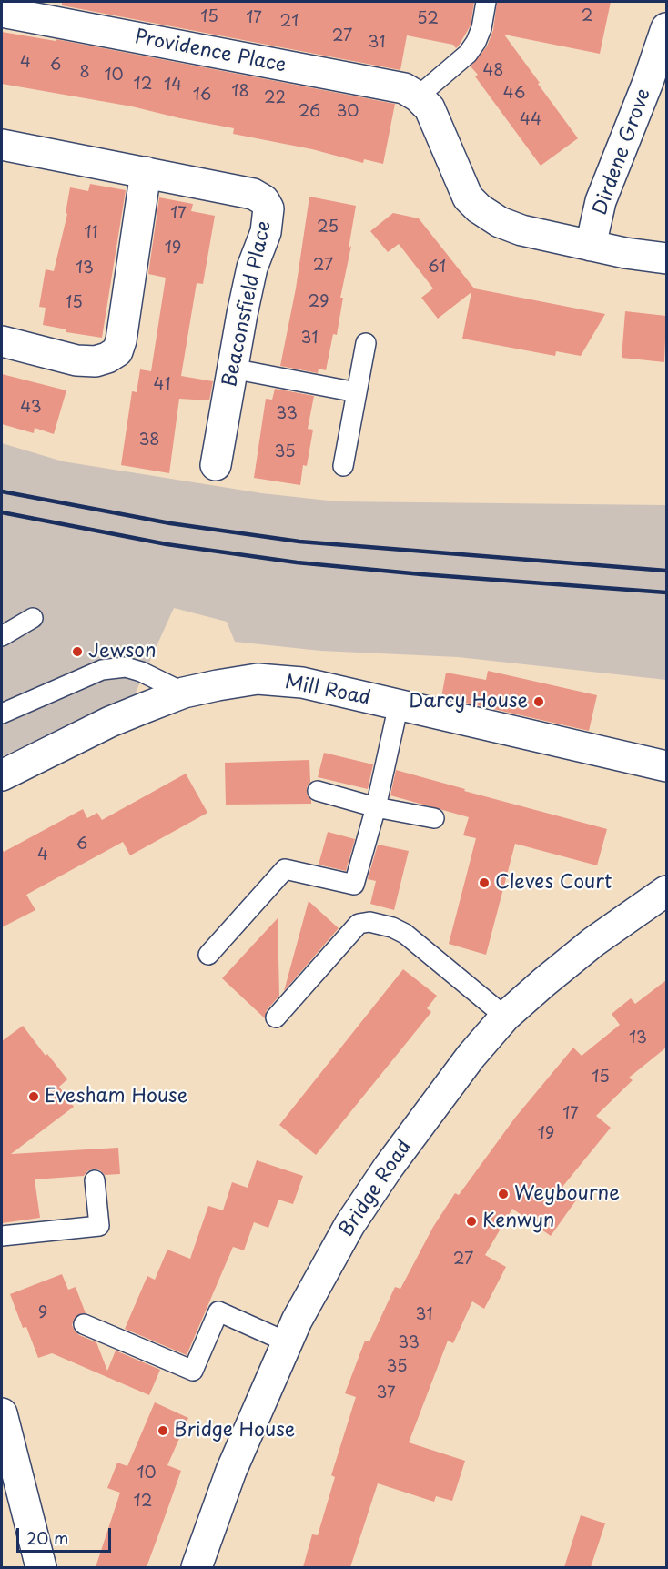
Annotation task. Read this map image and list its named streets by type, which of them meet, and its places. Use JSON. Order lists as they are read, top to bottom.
{
  "streets": {
    "street": [
      "Providence Place",
      "Dirdene Grove",
      "Beaconsfield Place",
      "Mill Road",
      "Bridge Road"
    ]
  },
  "places": [
    "Jewson",
    "Darcy House",
    "Cleves Court",
    "Evesham House",
    "Weybourne",
    "Kenwyn",
    "Bridge House"
  ],
  "house_numbers": [
    "2",
    "15",
    "17",
    "52",
    "21",
    "27",
    "31",
    "4",
    "6",
    "48",
    "8",
    "10",
    "12",
    "14",
    "18",
    "46",
    "16",
    "22",
    "26",
    "30",
    "44",
    "17",
    "25",
    "11",
    "19",
    "27",
    "61",
    "13",
    "29",
    "15",
    "31",
    "41",
    "43",
    "33",
    "38",
    "35",
    "6",
    "4",
    "13",
    "15",
    "17",
    "19",
    "27",
    "9",
    "31",
    "33",
    "35",
    "37",
    "10",
    "12"
  ],
  "scale_bar": "20 m"
}
